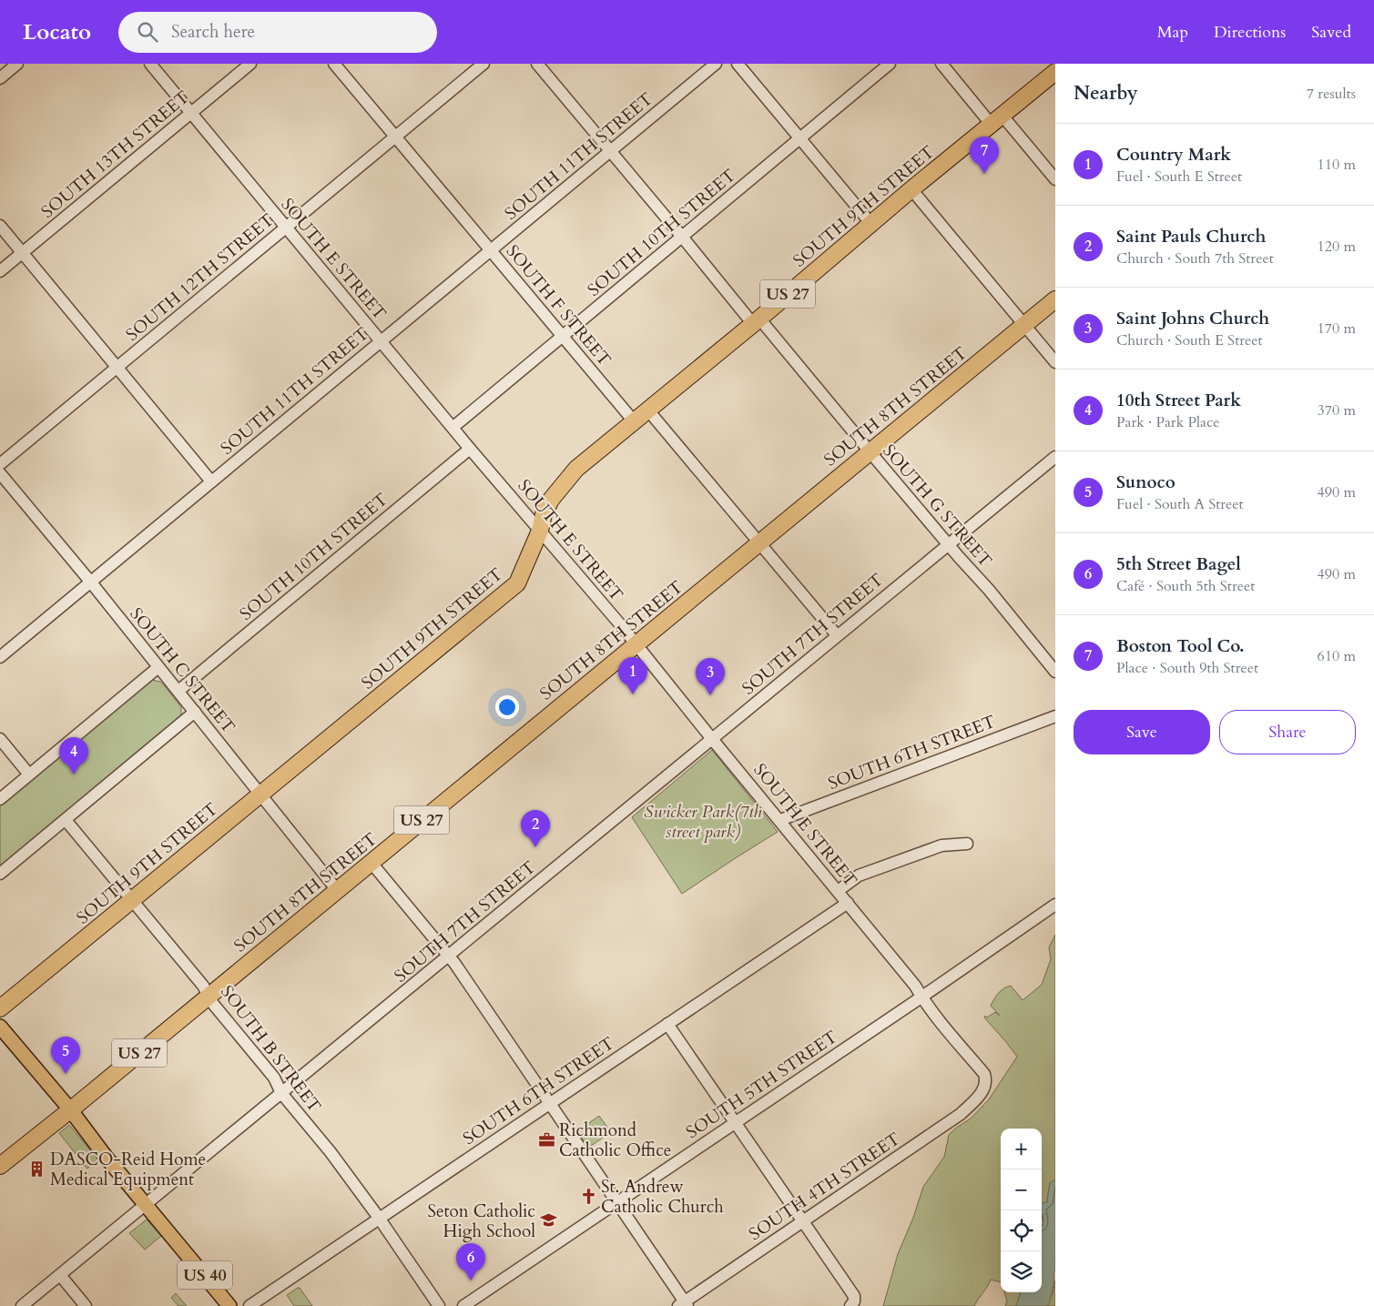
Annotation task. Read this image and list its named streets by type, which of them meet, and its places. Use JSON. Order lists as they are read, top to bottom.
{
  "streets": {
    "highway": ["SOUTH 9TH STREET", "US 27", "SOUTH 8TH STREET"],
    "main road": ["US 40"],
    "street": [
      "SOUTH 13TH STREET",
      "SOUTH 11TH STREET",
      "SOUTH 10TH STREET",
      "SOUTH E STREET",
      "SOUTH 12TH STREET",
      "SOUTH F STREET",
      "SOUTH G STREET",
      "SOUTH 7TH STREET",
      "SOUTH C STREET",
      "SOUTH 6TH STREET",
      "SOUTH B STREET",
      "SOUTH 5TH STREET",
      "SOUTH 4TH STREET"
    ]
  },
  "crossings": [
    ["SOUTH 13TH STREET", "SOUTH E STREET"],
    ["SOUTH 11TH STREET", "SOUTH E STREET"],
    ["SOUTH 11TH STREET", "SOUTH F STREET"],
    ["SOUTH 11TH STREET", "SOUTH G STREET"],
    ["SOUTH 11TH STREET", "SOUTH C STREET"],
    ["SOUTH 9TH STREET", "SOUTH E STREET"],
    ["SOUTH 9TH STREET", "SOUTH F STREET"],
    ["SOUTH 9TH STREET", "SOUTH G STREET"],
    ["SOUTH 9TH STREET", "SOUTH C STREET"],
    ["SOUTH 9TH STREET", "SOUTH B STREET"],
    ["SOUTH 10TH STREET", "SOUTH E STREET"],
    ["SOUTH 10TH STREET", "SOUTH F STREET"],
    ["SOUTH 10TH STREET", "SOUTH G STREET"],
    ["SOUTH 10TH STREET", "SOUTH C STREET"],
    ["SOUTH E STREET", "SOUTH 12TH STREET"],
    ["SOUTH E STREET", "SOUTH 8TH STREET"],
    ["SOUTH E STREET", "SOUTH 7TH STREET"],
    ["SOUTH E STREET", "SOUTH 6TH STREET"],
    ["SOUTH E STREET", "SOUTH 5TH STREET"],
    ["SOUTH E STREET", "SOUTH 4TH STREET"],
    ["SOUTH 12TH STREET", "SOUTH F STREET"],
    ["SOUTH 8TH STREET", "SOUTH G STREET"],
    ["SOUTH 8TH STREET", "SOUTH C STREET"],
    ["SOUTH 8TH STREET", "SOUTH B STREET"],
    ["SOUTH 8TH STREET", "US 40"],
    ["SOUTH G STREET", "SOUTH 7TH STREET"],
    ["SOUTH 7TH STREET", "SOUTH B STREET"],
    ["SOUTH 7TH STREET", "US 40"],
    ["SOUTH 6TH STREET", "SOUTH B STREET"]
  ],
  "parks": ["Swicker Park(7th street park)"],
  "places": {
    "office": ["Richmond Catholic Office"],
    "building": ["DASCO-Reid Home Medical Equipment"],
    "church": ["St. Andrew Catholic Church"],
    "school or university": ["Seton Catholic High School"]
  },
  "page": {
    "header": "Locato",
    "search": "Search here",
    "nav": ["Map", "Directions", "Saved"],
    "heading": ["Nearby", "7 results"],
    "list": [
      {
        "mark": "1",
        "name": "Country Mark",
        "note": "Fuel · South E Street",
        "value": "110 m"
      },
      {
        "mark": "2",
        "name": "Saint Pauls Church",
        "note": "Church · South 7th Street",
        "value": "120 m"
      },
      {
        "mark": "3",
        "name": "Saint Johns Church",
        "note": "Church · South E Street",
        "value": "170 m"
      },
      {
        "mark": "4",
        "name": "10th Street Park",
        "note": "Park · Park Place",
        "value": "370 m"
      },
      {
        "mark": "5",
        "name": "Sunoco",
        "note": "Fuel · South A Street",
        "value": "490 m"
      },
      {
        "mark": "6",
        "name": "5th Street Bagel",
        "note": "Café · South 5th Street",
        "value": "490 m"
      },
      {
        "mark": "7",
        "name": "Boston Tool Co.",
        "note": "Place · South 9th Street",
        "value": "610 m"
      }
    ],
    "pins": [
      "7",
      "1",
      "3",
      "4",
      "2",
      "5",
      "6"
    ],
    "buttons": ["Save", "Share"],
    "map_buttons": ["+", "−"]
  }
}
